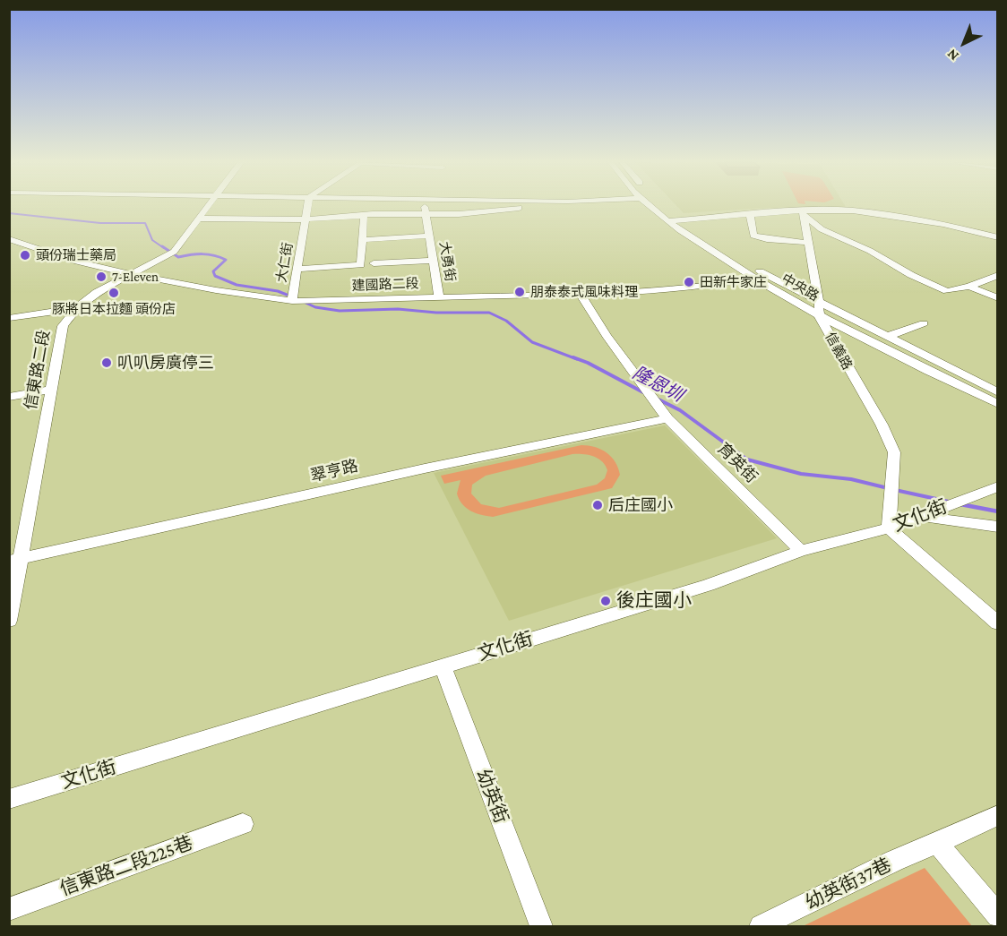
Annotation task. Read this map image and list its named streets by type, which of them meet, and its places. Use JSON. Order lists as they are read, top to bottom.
{
  "streets": {
    "street": [
      "大勇街",
      "大仁街",
      "建國路二段",
      "中央路",
      "信義路",
      "信東路二段",
      "育英街",
      "翠亨路",
      "文化街",
      "幼英街",
      "信東路二段225巷",
      "幼英街37巷"
    ]
  },
  "crossings": [
    ["大勇街", "建國路二段"],
    ["大仁街", "建國路二段"],
    ["建國路二段", "中央路"],
    ["建國路二段", "信東路二段"],
    ["建國路二段", "育英街"],
    ["中央路", "信義路"],
    ["信義路", "文化街"],
    ["信東路二段", "翠亨路"],
    ["育英街", "翠亨路"],
    ["育英街", "文化街"],
    ["文化街", "幼英街"]
  ],
  "water": ["隆恩圳"],
  "places": [
    "頭份瑞士藥局",
    "7-Eleven",
    "田新牛家庄",
    "朋泰泰式風味料理",
    "豚將日本拉麵 頭份店",
    "叭叭房廣停三",
    "后庄國小",
    "後庄國小"
  ],
  "north": "bottom left"
}
